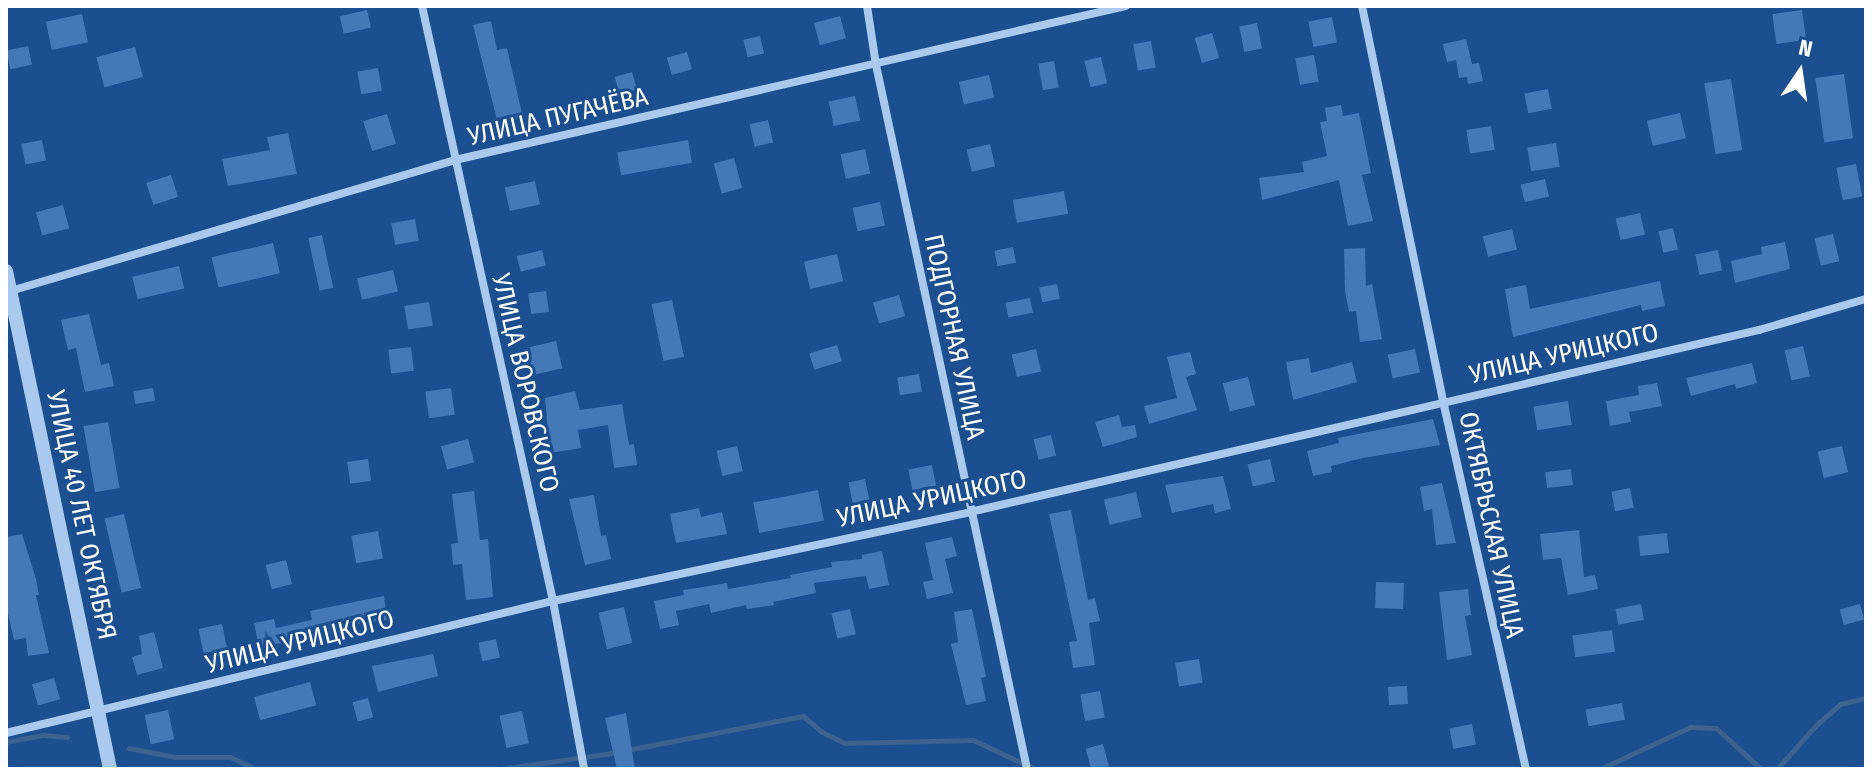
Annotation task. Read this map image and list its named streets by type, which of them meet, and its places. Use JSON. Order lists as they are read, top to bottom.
{
  "streets": {
    "street": [
      "УЛИЦА ПУГАЧЁВА",
      "ПОДГОРНАЯ УЛИЦА",
      "УЛИЦА УРИЦКОГО",
      "УЛИЦА ВОРОВСКОГО",
      "УЛИЦА 40 ЛЕТ ОКТЯБРЯ",
      "ОКТЯБРЬСКАЯ УЛИЦА"
    ]
  },
  "crossings": [
    ["УЛИЦА ПУГАЧЁВА", "ПОДГОРНАЯ УЛИЦА"],
    ["УЛИЦА ПУГАЧЁВА", "УЛИЦА ВОРОВСКОГО"],
    ["УЛИЦА ПУГАЧЁВА", "УЛИЦА 40 ЛЕТ ОКТЯБРЯ"],
    ["ПОДГОРНАЯ УЛИЦА", "УЛИЦА УРИЦКОГО"],
    ["УЛИЦА УРИЦКОГО", "УЛИЦА ВОРОВСКОГО"],
    ["УЛИЦА УРИЦКОГО", "УЛИЦА 40 ЛЕТ ОКТЯБРЯ"],
    ["УЛИЦА УРИЦКОГО", "ОКТЯБРЬСКАЯ УЛИЦА"]
  ],
  "north": "top"
}
